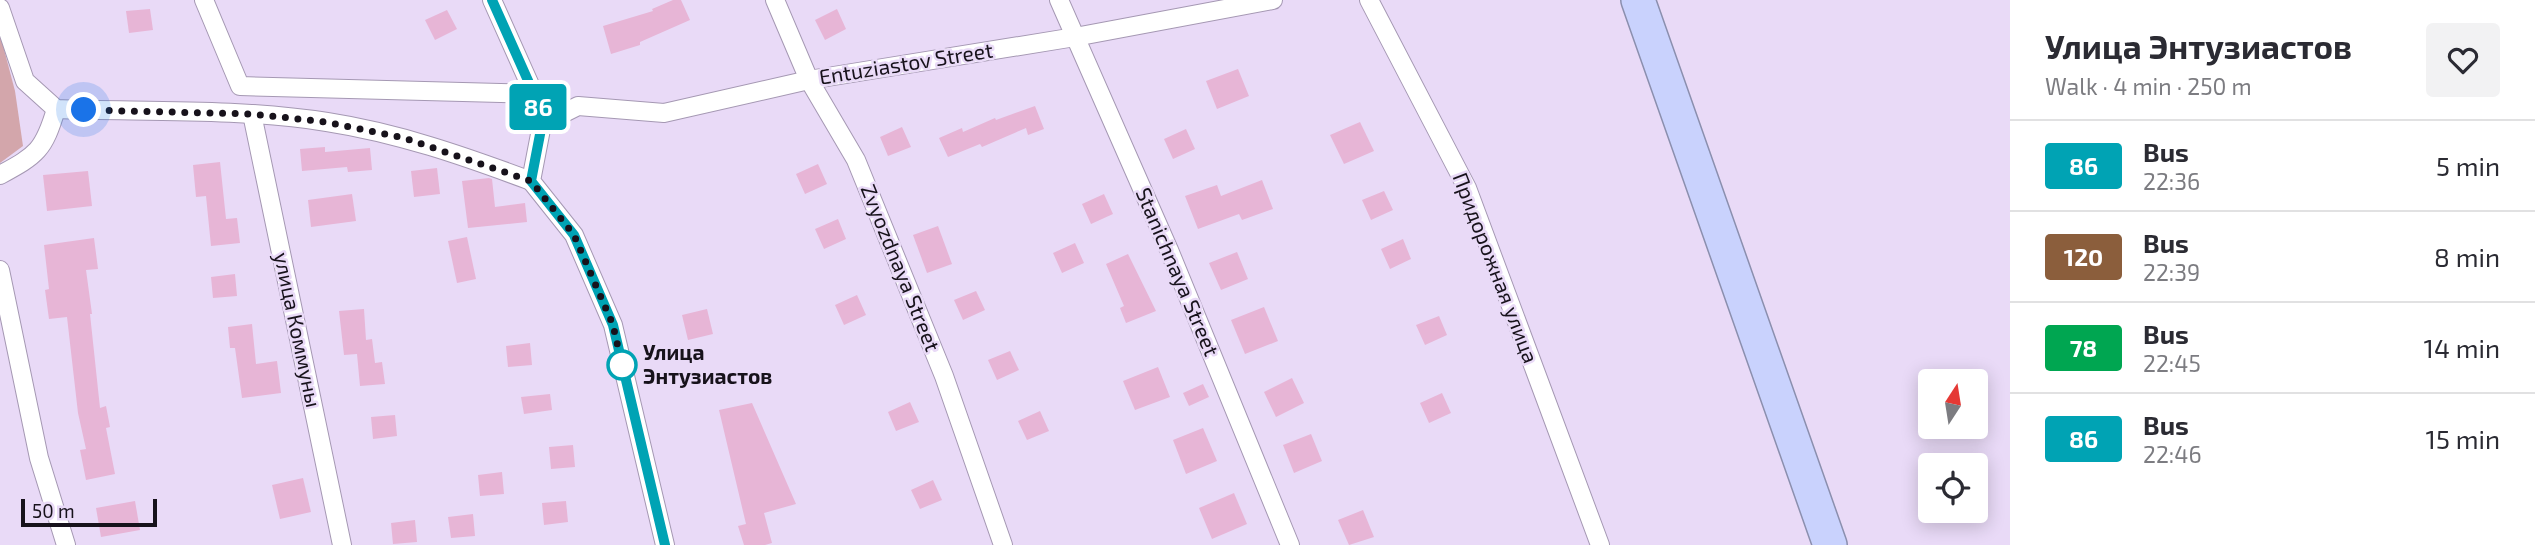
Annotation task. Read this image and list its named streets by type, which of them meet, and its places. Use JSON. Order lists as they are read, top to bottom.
{
  "streets": {
    "street": [
      "Entuziastov Street",
      "Zvyozdnaya Street",
      "Придорожная улица",
      "Stanichnaya Street",
      "улица Коммуны"
    ]
  },
  "crossings": [
    ["Entuziastov Street", "Zvyozdnaya Street"],
    ["Entuziastov Street", "Stanichnaya Street"]
  ],
  "places": ["Улица Энтузиастов"],
  "lines": ["bus line 86"],
  "scale_bar": "50 m",
  "north": "top",
  "page": {
    "on_map": "86",
    "heading": ["Улица Энтузиастов", "Walk · 4 min · 250 m"],
    "list": [
      {
        "mark": "86",
        "name": "Bus",
        "note": "22:36",
        "value": "5 min"
      },
      {
        "mark": "120",
        "name": "Bus",
        "note": "22:39",
        "value": "8 min"
      },
      {
        "mark": "78",
        "name": "Bus",
        "note": "22:45",
        "value": "14 min"
      },
      {
        "mark": "86",
        "name": "Bus",
        "note": "22:46",
        "value": "15 min"
      }
    ],
    "scale": "50 m"
  }
}
